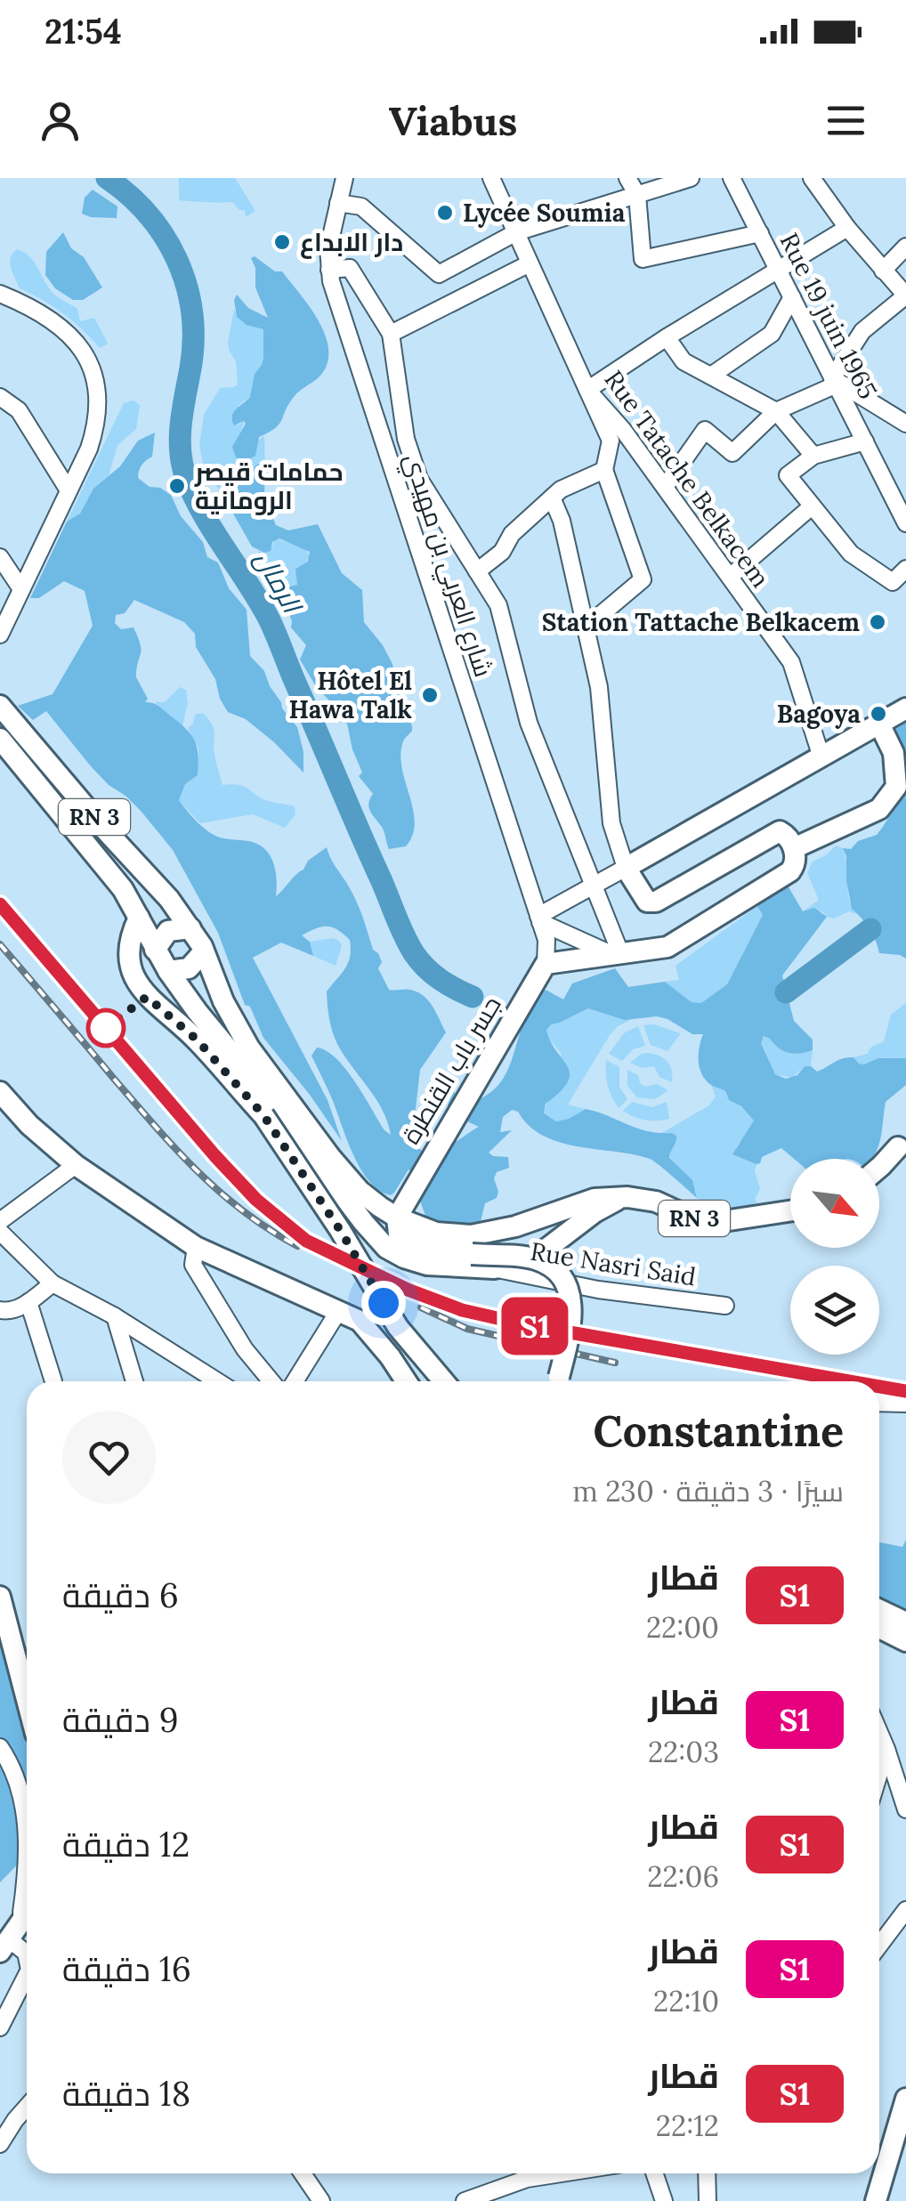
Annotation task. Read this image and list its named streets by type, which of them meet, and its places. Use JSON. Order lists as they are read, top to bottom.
{
  "streets": {
    "main road": ["RN 3", "جسر باب القنطرة"],
    "street": [
      "Rue 19 juin 1965",
      "Rue Tatache Belkacem",
      "شارع العربي بن مهيدي",
      "Rue Nasri Said"
    ]
  },
  "crossings": [
    ["شارع العربي بن مهيدي", "جسر باب القنطرة"],
    ["RN 3", "جسر باب القنطرة"],
    ["RN 3", "Rue Nasri Said"]
  ],
  "water": ["الرمال"],
  "places": [
    "Lycée Soumia",
    "دار الابداع",
    "حمامات قيصر الرومانية",
    "Station Tattache Belkacem",
    "Hôtel El Hawa Talk",
    "Bagoya"
  ],
  "north": "bottom right",
  "page": {
    "status": "21:54",
    "header": "Viabus",
    "on_map": "S1",
    "heading": ["Constantine", "سيرًا · 3 دقيقة · 230 m"],
    "list": [
      {
        "mark": "S1",
        "name": "قطار",
        "note": "22:00",
        "value": "6 دقيقة"
      },
      {
        "mark": "S1",
        "name": "قطار",
        "note": "22:03",
        "value": "9 دقيقة"
      },
      {
        "mark": "S1",
        "name": "قطار",
        "note": "22:06",
        "value": "12 دقيقة"
      },
      {
        "mark": "S1",
        "name": "قطار",
        "note": "22:10",
        "value": "16 دقيقة"
      },
      {
        "mark": "S1",
        "name": "قطار",
        "note": "22:12",
        "value": "18 دقيقة"
      }
    ]
  }
}
